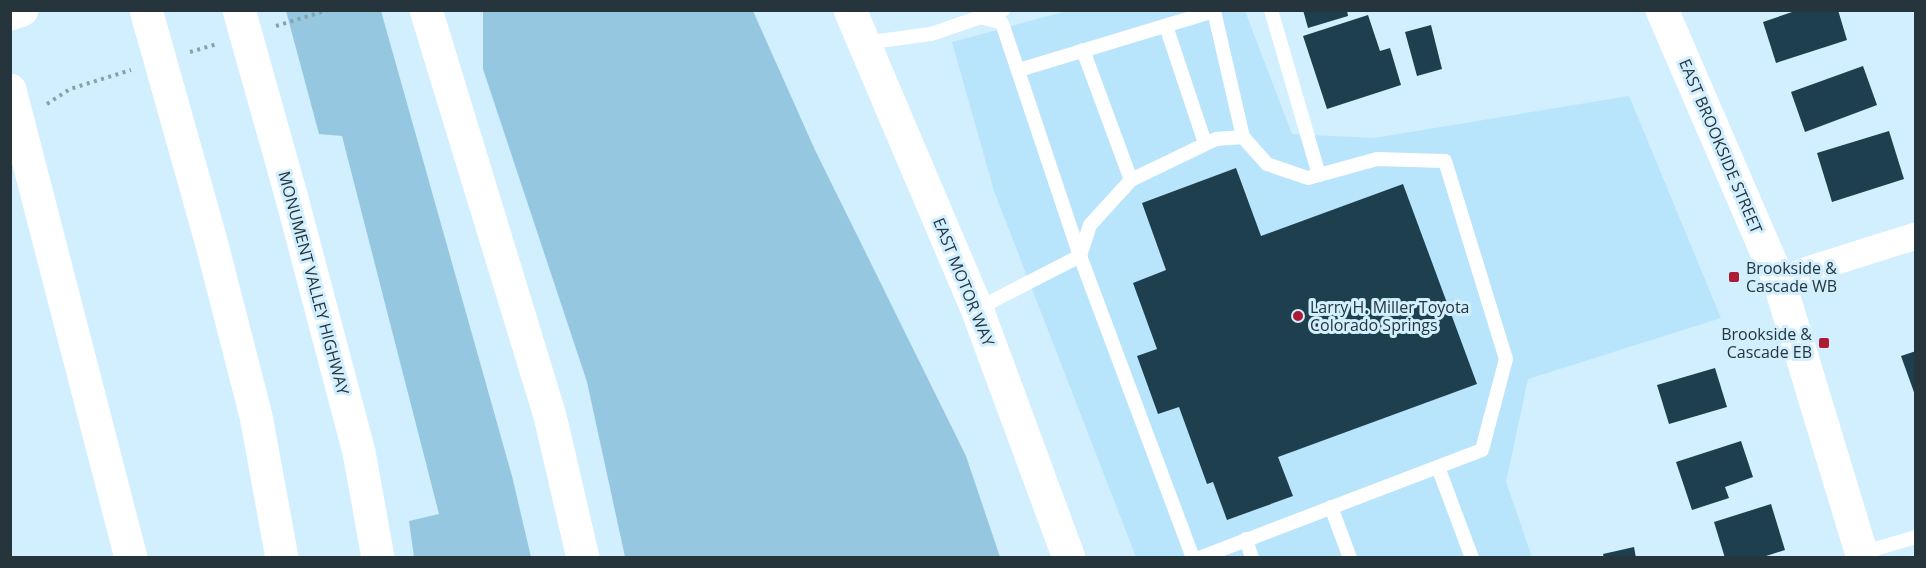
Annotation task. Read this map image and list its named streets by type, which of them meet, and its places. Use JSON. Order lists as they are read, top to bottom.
{
  "streets": {
    "main road": ["EAST BROOKSIDE STREET", "EAST MOTOR WAY", "MONUMENT VALLEY HIGHWAY"]
  },
  "places": {
    "transit": ["Brookside & Cascade WB", "Brookside & Cascade EB"],
    "other": ["Larry H. Miller Toyota Colorado Springs"]
  }
}
